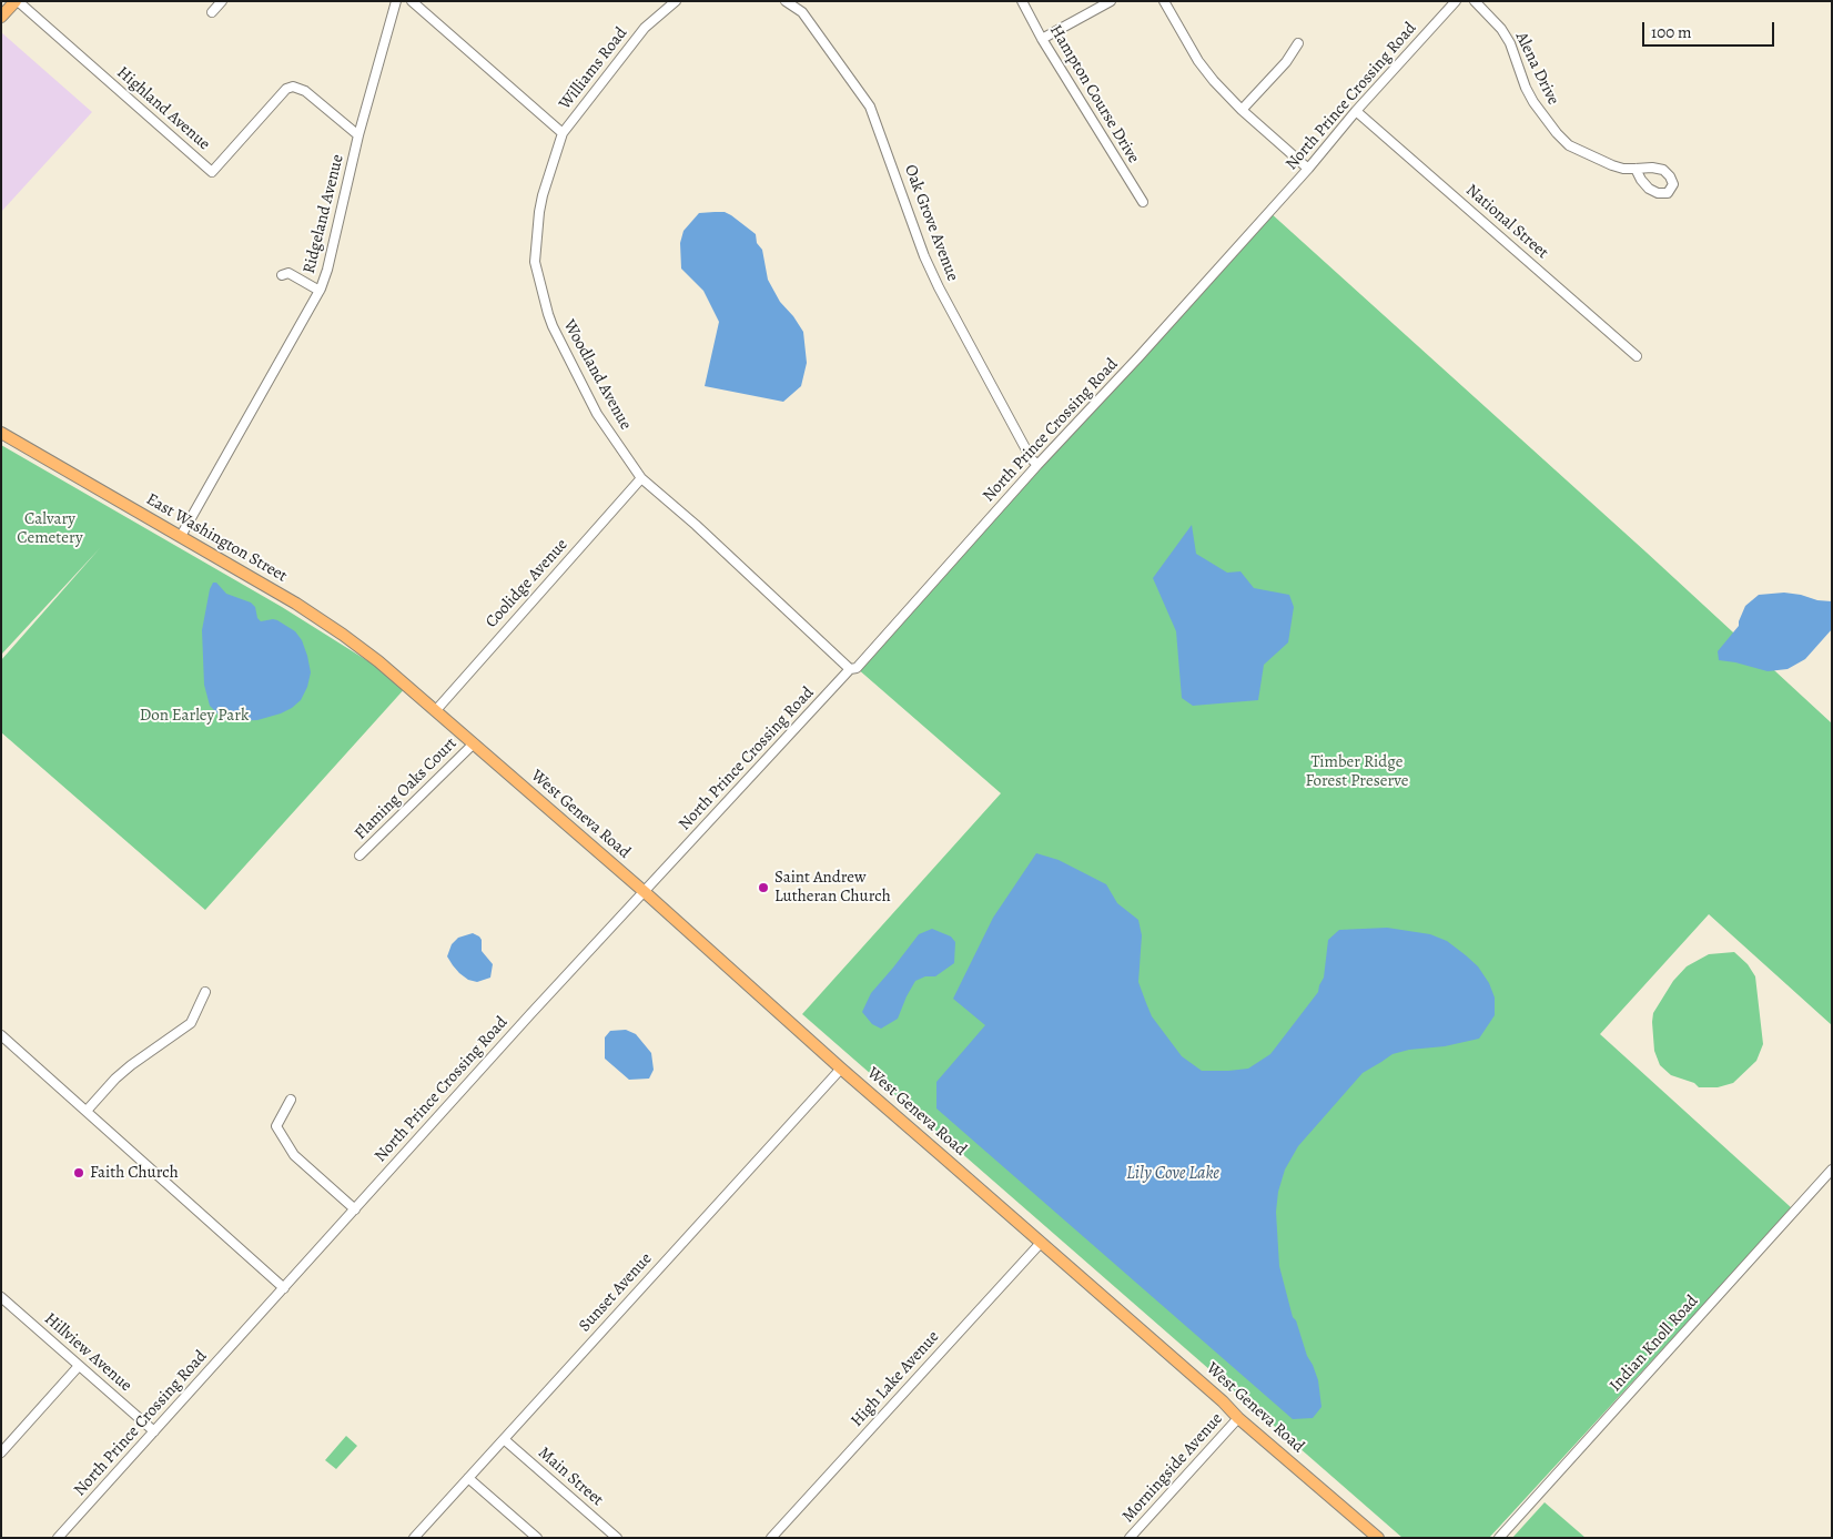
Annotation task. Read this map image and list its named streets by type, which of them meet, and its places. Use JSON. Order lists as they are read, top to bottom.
{
  "streets": {
    "main road": ["East Washington Street", "West Geneva Road"],
    "street": [
      "Williams Road",
      "Alena Drive",
      "Hampton Course Drive",
      "North Prince Crossing Road",
      "Highland Avenue",
      "Ridgeland Avenue",
      "National Street",
      "Oak Grove Avenue",
      "Woodland Avenue",
      "Coolidge Avenue",
      "Flaming Oaks Court",
      "Sunset Avenue",
      "Indian Knoll Road",
      "Hillview Avenue",
      "High Lake Avenue",
      "Morningside Avenue",
      "Main Street"
    ]
  },
  "crossings": [
    ["Williams Road", "Woodland Avenue"],
    ["North Prince Crossing Road", "National Street"],
    ["North Prince Crossing Road", "Oak Grove Avenue"],
    ["North Prince Crossing Road", "Woodland Avenue"],
    ["North Prince Crossing Road", "West Geneva Road"],
    ["North Prince Crossing Road", "Hillview Avenue"],
    ["Highland Avenue", "Ridgeland Avenue"],
    ["Ridgeland Avenue", "East Washington Street"],
    ["Woodland Avenue", "Coolidge Avenue"],
    ["East Washington Street", "Coolidge Avenue"],
    ["East Washington Street", "West Geneva Road"],
    ["Coolidge Avenue", "West Geneva Road"],
    ["Flaming Oaks Court", "West Geneva Road"],
    ["West Geneva Road", "Sunset Avenue"],
    ["West Geneva Road", "High Lake Avenue"],
    ["West Geneva Road", "Morningside Avenue"],
    ["Sunset Avenue", "Main Street"]
  ],
  "water": ["Lily Cove Lake"],
  "parks": ["Calvary Cemetery", "Don Earley Park", "Timber Ridge Forest Preserve"],
  "places": ["Saint Andrew Lutheran Church", "Faith Church"],
  "scale_bar": "100 m"
}
